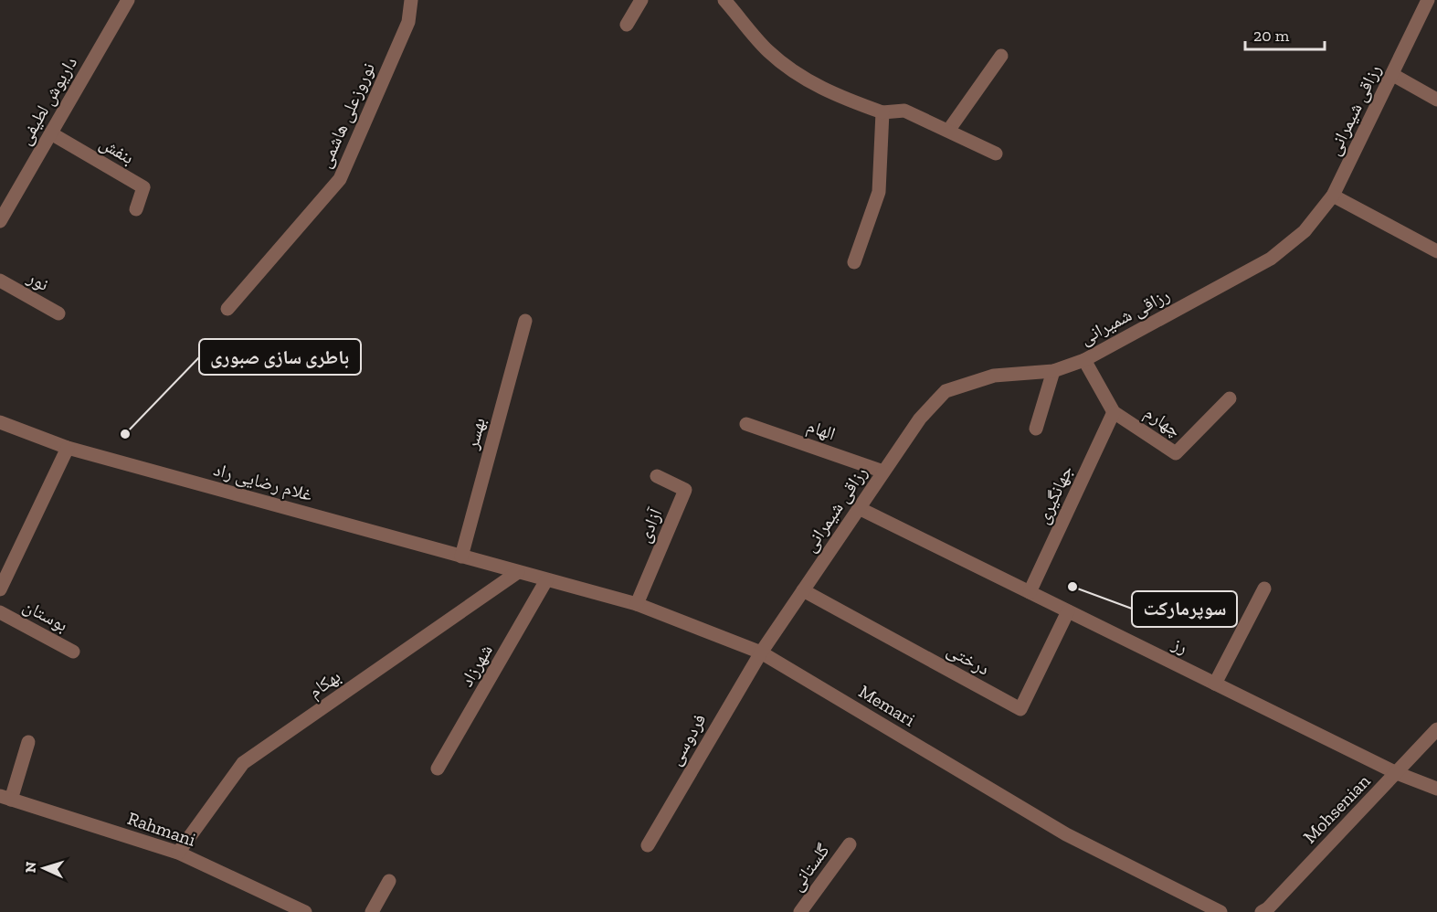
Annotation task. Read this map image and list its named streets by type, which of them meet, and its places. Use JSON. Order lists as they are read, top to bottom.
{
  "streets": {
    "street": [
      "داریوش لطیفی",
      "رزاقی شیمرانی",
      "نوروزعلی هاشمی",
      "بنفش",
      "نور",
      "رزاقی شمیرانی",
      "چهارم",
      "الهام",
      "بهسر",
      "غلام رضایی راد",
      "جهانگیری",
      "آزادی",
      "بوستان",
      "رز",
      "درختی",
      "شهرزاد",
      "بهکام",
      "Memari",
      "فردوسی",
      "Mohsenian",
      "Rahmani",
      "گلستانی"
    ]
  },
  "crossings": [
    ["داریوش لطیفی", "بنفش"],
    ["رزاقی شیمرانی", "رزاقی شمیرانی"],
    ["رزاقی شیمرانی", "الهام"],
    ["رزاقی شیمرانی", "رز"],
    ["رزاقی شیمرانی", "درختی"],
    ["رزاقی شیمرانی", "Memari"],
    ["رزاقی شیمرانی", "فردوسی"],
    ["رزاقی شمیرانی", "چهارم"],
    ["چهارم", "جهانگیری"],
    ["بهسر", "غلام رضایی راد"],
    ["غلام رضایی راد", "بهکام"],
    ["غلام رضایی راد", "Memari"],
    ["جهانگیری", "رز"],
    ["آزادی", "Memari"],
    ["رز", "درختی"],
    ["رز", "Mohsenian"],
    ["شهرزاد", "Memari"],
    ["بهکام", "Memari"],
    ["بهکام", "Rahmani"],
    ["Memari", "فردوسی"]
  ],
  "places": ["باطری سازی صبوری", "سوپرمارکت"],
  "scale_bar": "20 m",
  "north": "left"
}
